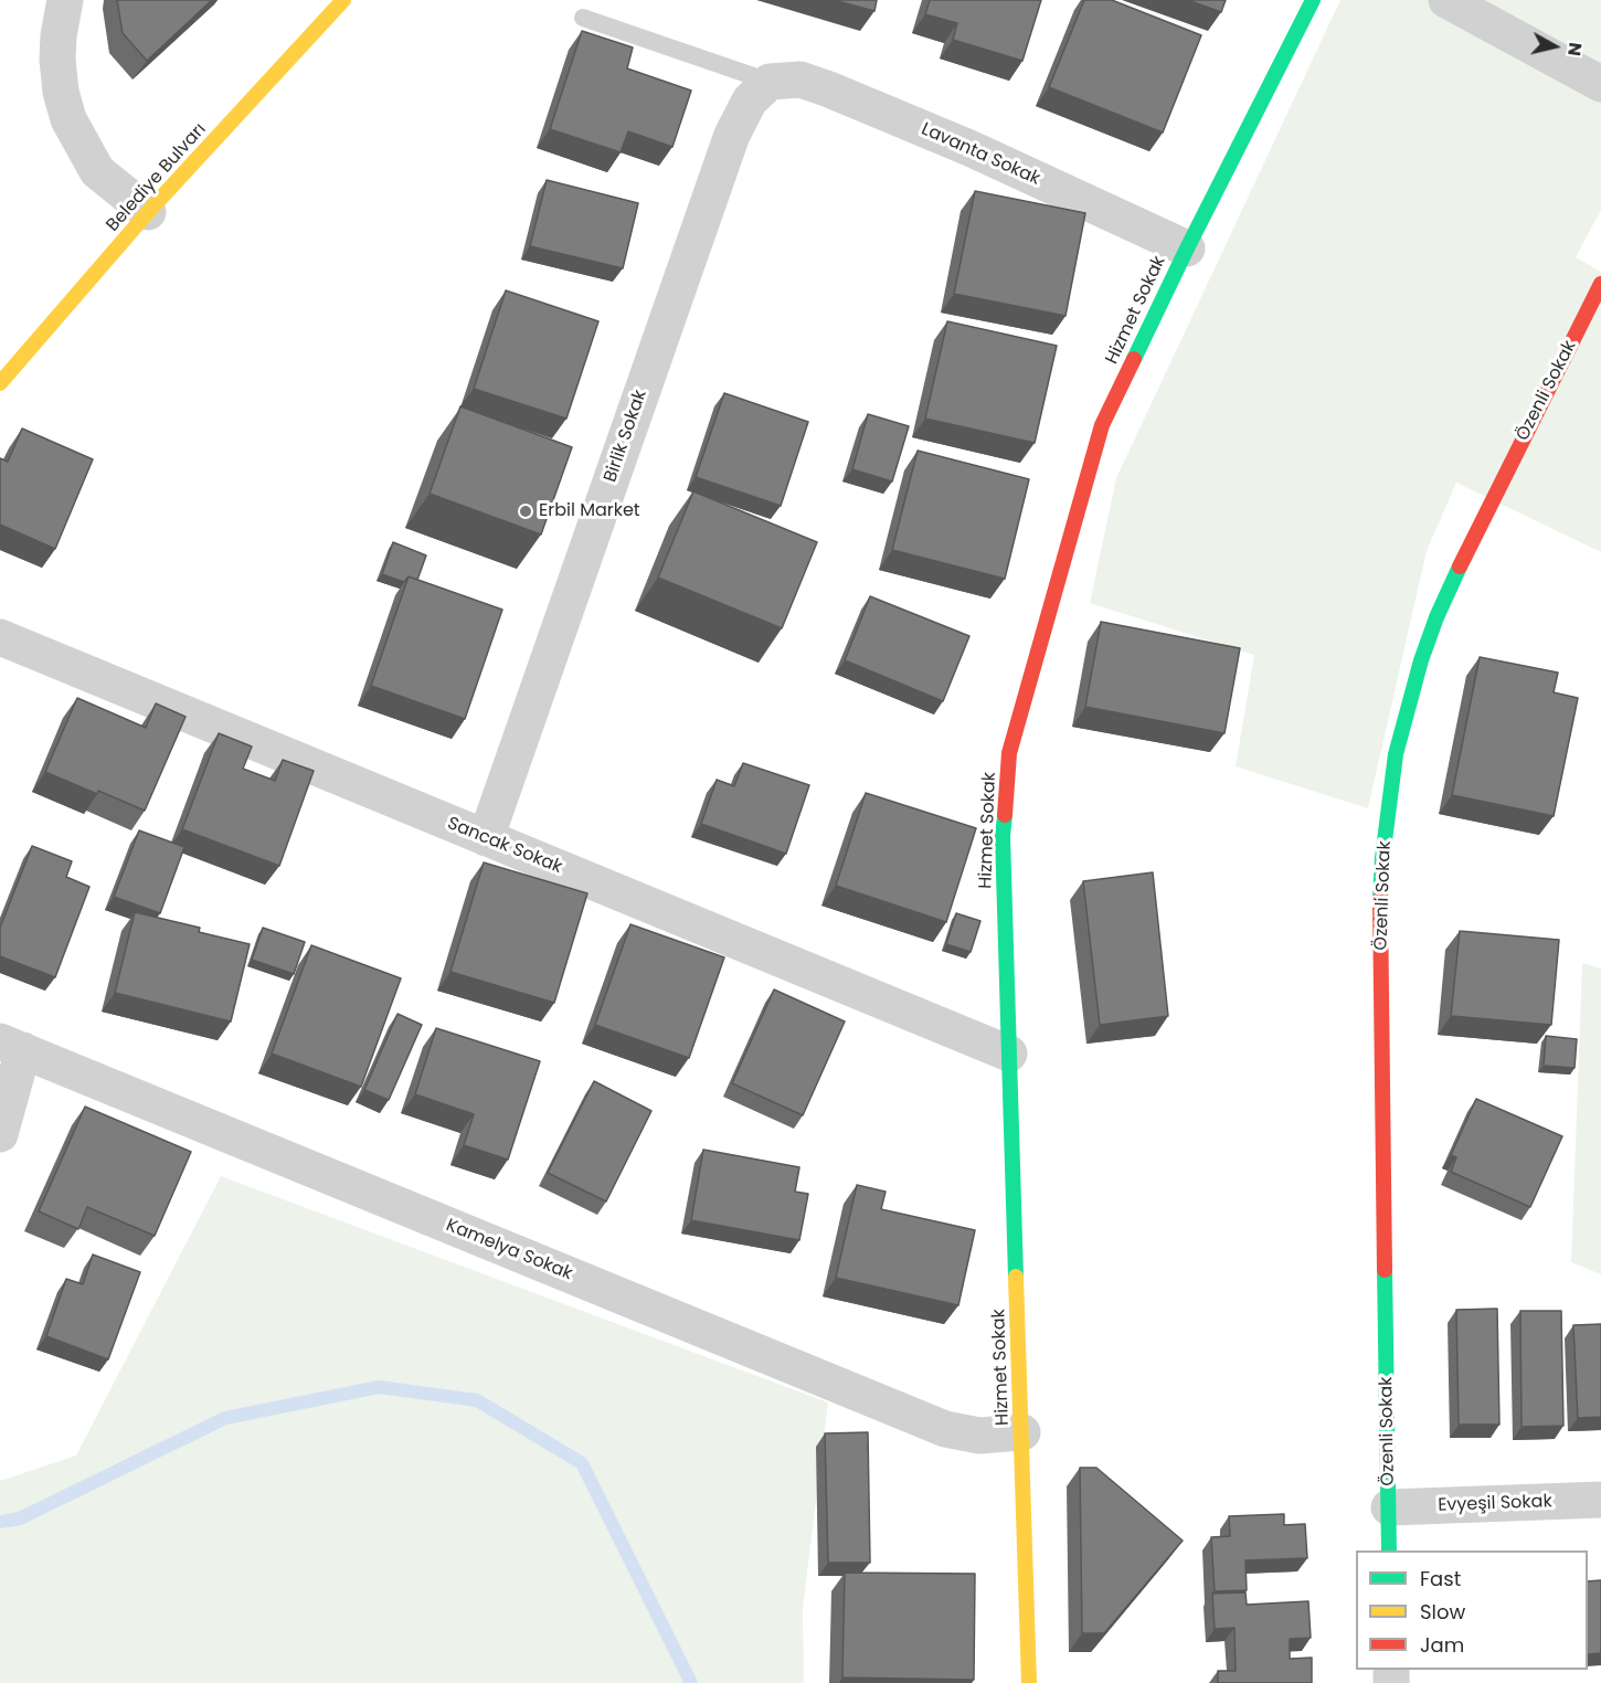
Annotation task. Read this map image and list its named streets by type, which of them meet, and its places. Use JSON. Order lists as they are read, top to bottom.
{
  "streets": {
    "street": [
      "Lavanta Sokak",
      "Belediye Bulvarı",
      "Hizmet Sokak",
      "Özenli Sokak",
      "Birlik Sokak",
      "Sancak Sokak",
      "Kamelya Sokak",
      "Evyeşil Sokak"
    ]
  },
  "crossings": [
    ["Lavanta Sokak", "Hizmet Sokak"],
    ["Lavanta Sokak", "Birlik Sokak"],
    ["Hizmet Sokak", "Sancak Sokak"],
    ["Hizmet Sokak", "Kamelya Sokak"],
    ["Özenli Sokak", "Evyeşil Sokak"],
    ["Birlik Sokak", "Sancak Sokak"]
  ],
  "places": ["Erbil Market"],
  "legend": ["Fast", "Slow", "Jam"],
  "north": "right"
}
